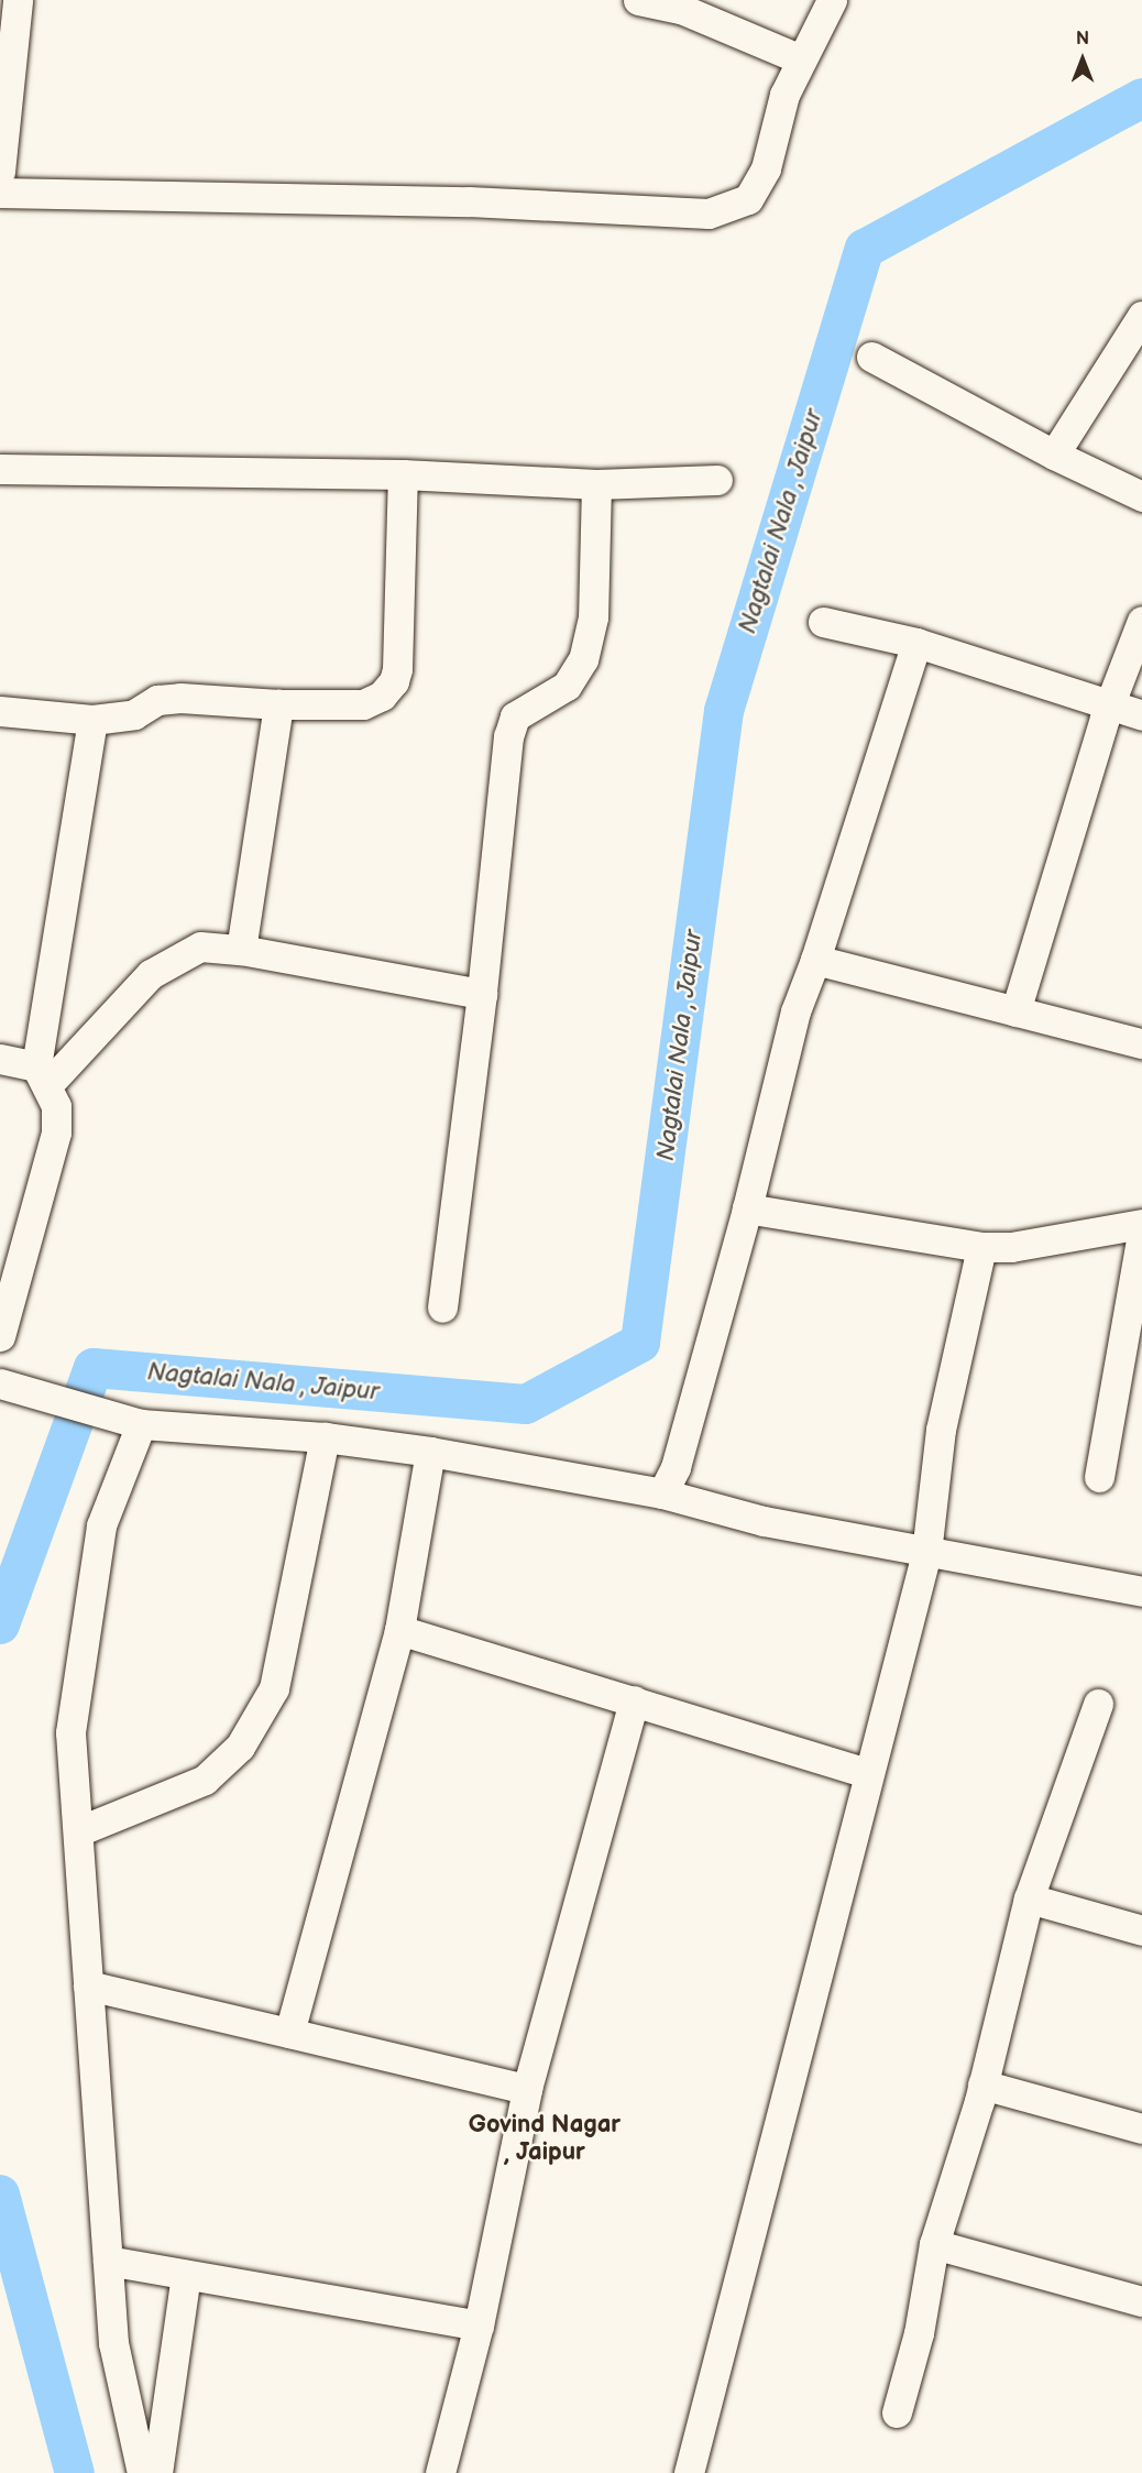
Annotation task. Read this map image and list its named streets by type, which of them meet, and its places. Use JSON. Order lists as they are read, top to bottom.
{
  "districts": ["Govind Nagar , Jaipur"],
  "water": ["Nagtalai Nala , Jaipur"],
  "north": "top"
}
